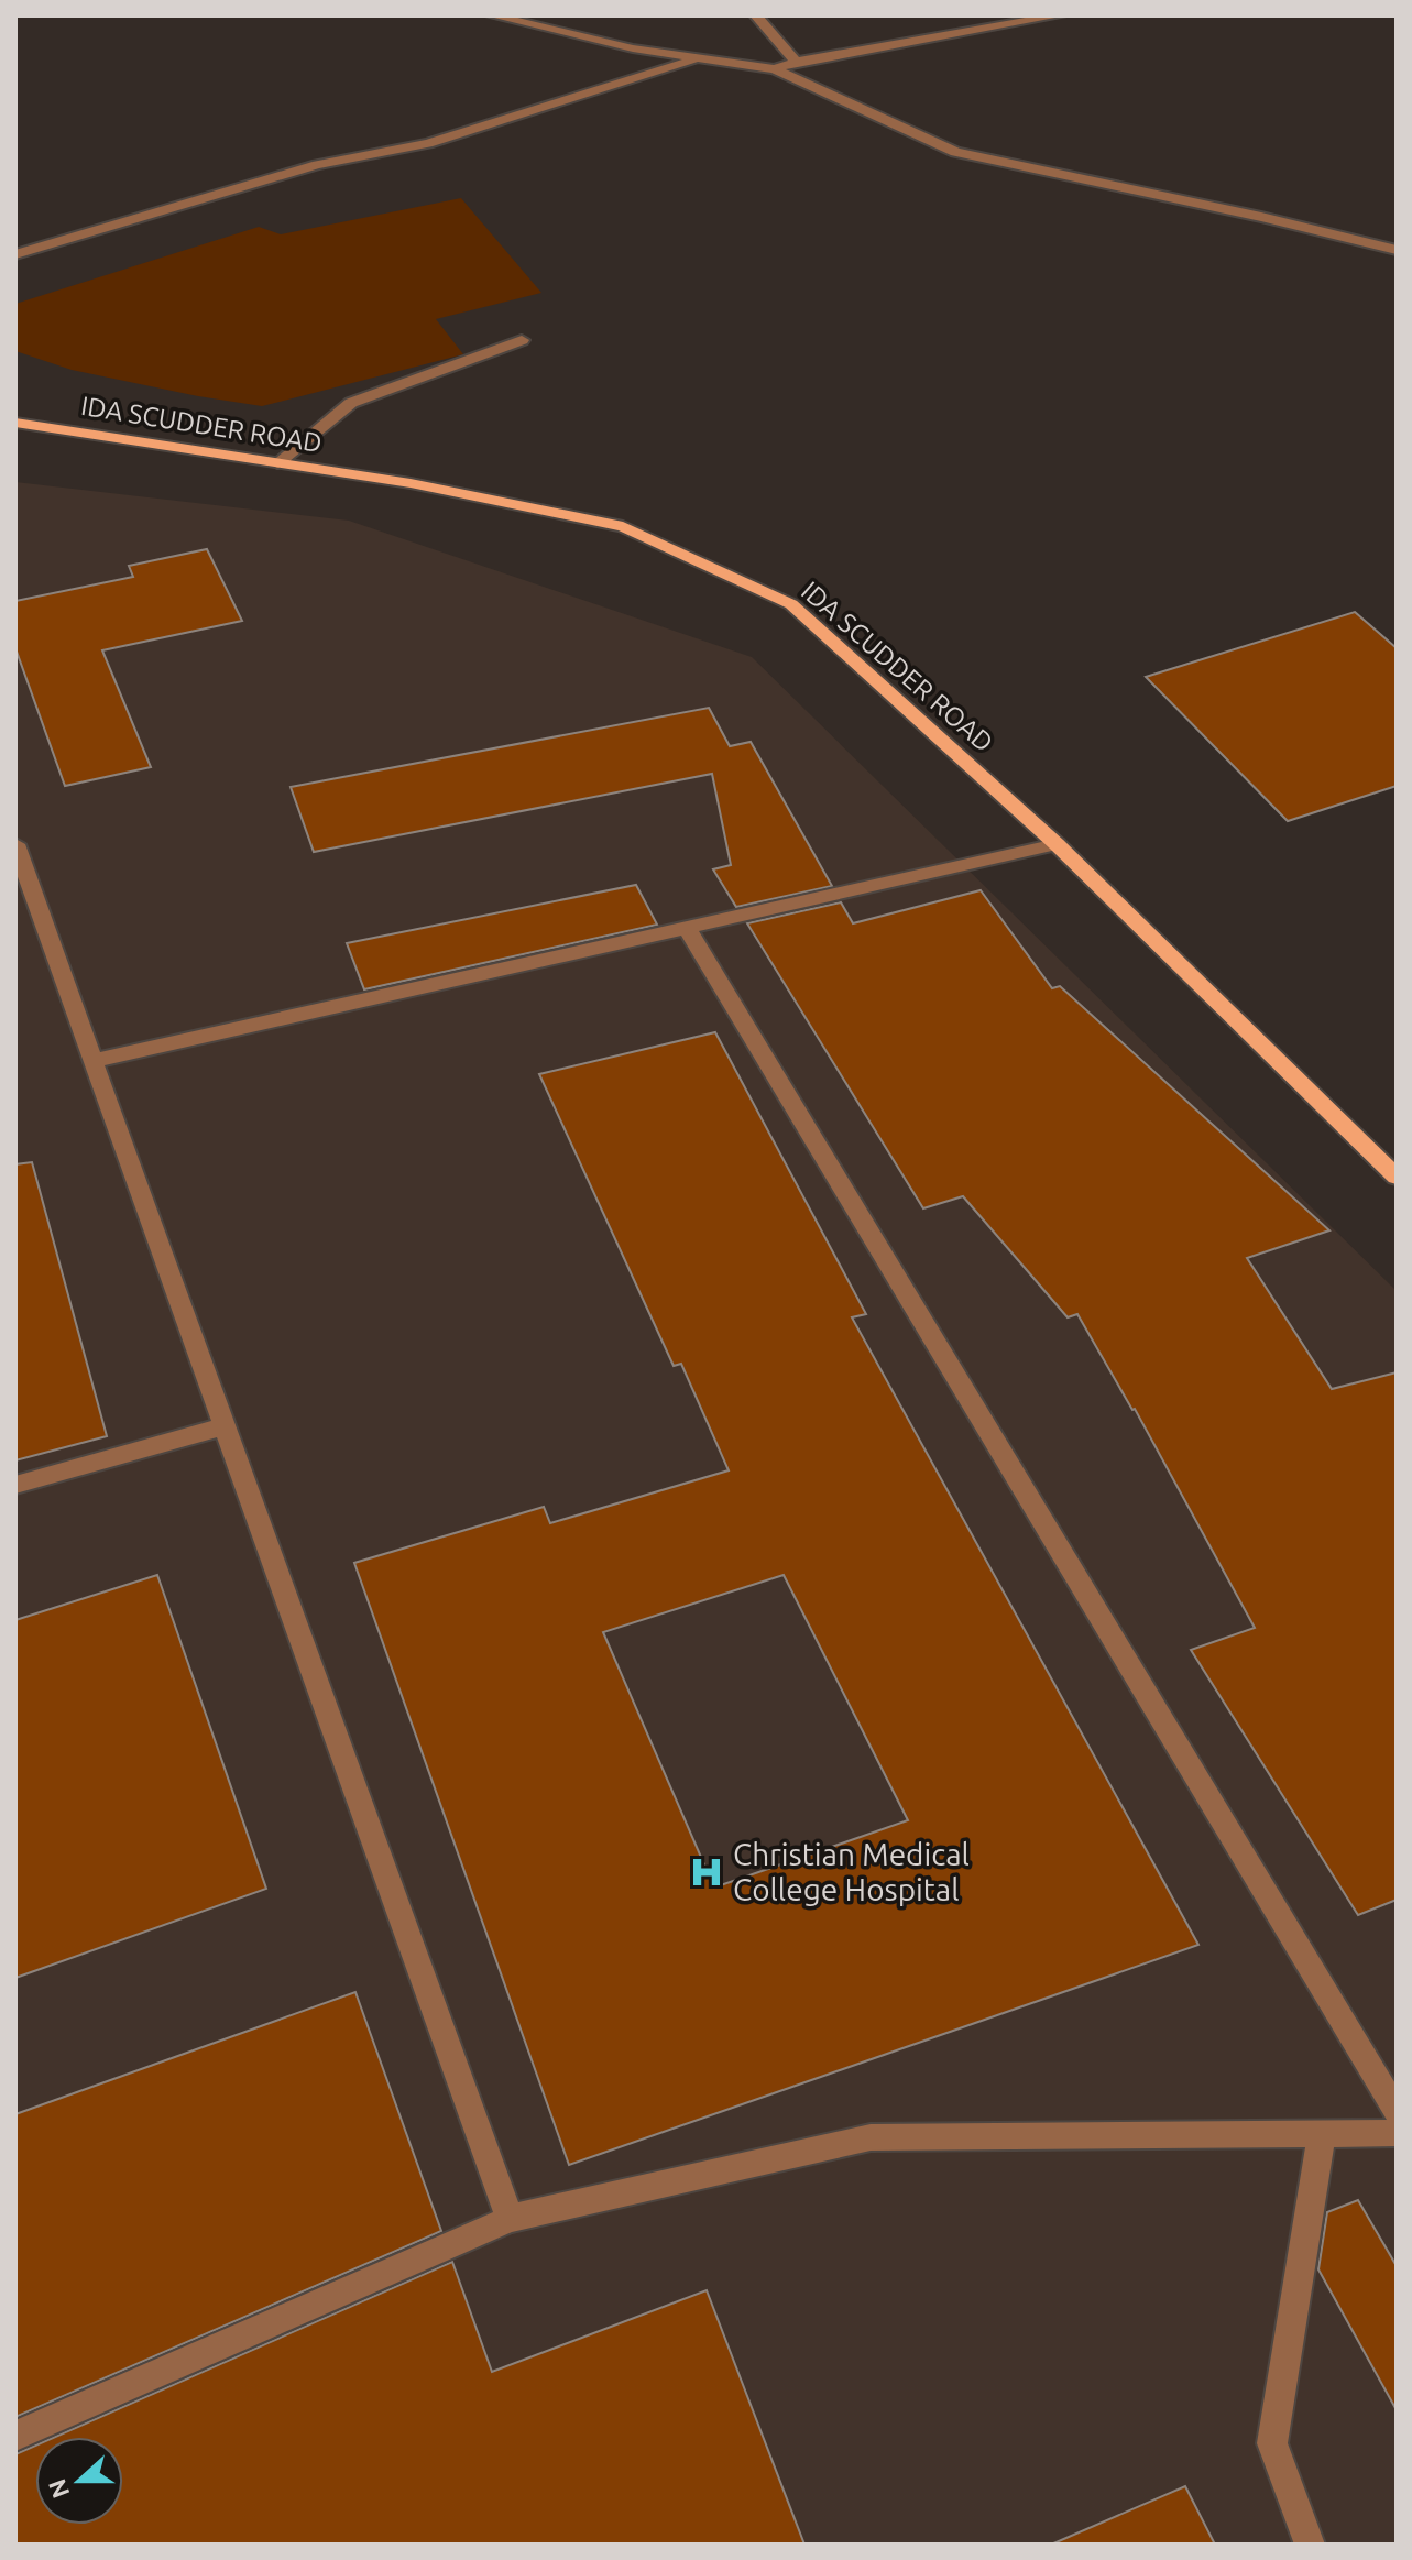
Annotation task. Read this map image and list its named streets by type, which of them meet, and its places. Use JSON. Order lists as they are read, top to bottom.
{
  "streets": {
    "main road": ["IDA SCUDDER ROAD"]
  },
  "places": {
    "hospital": ["Christian Medical College Hospital"]
  },
  "north": "left"
}
